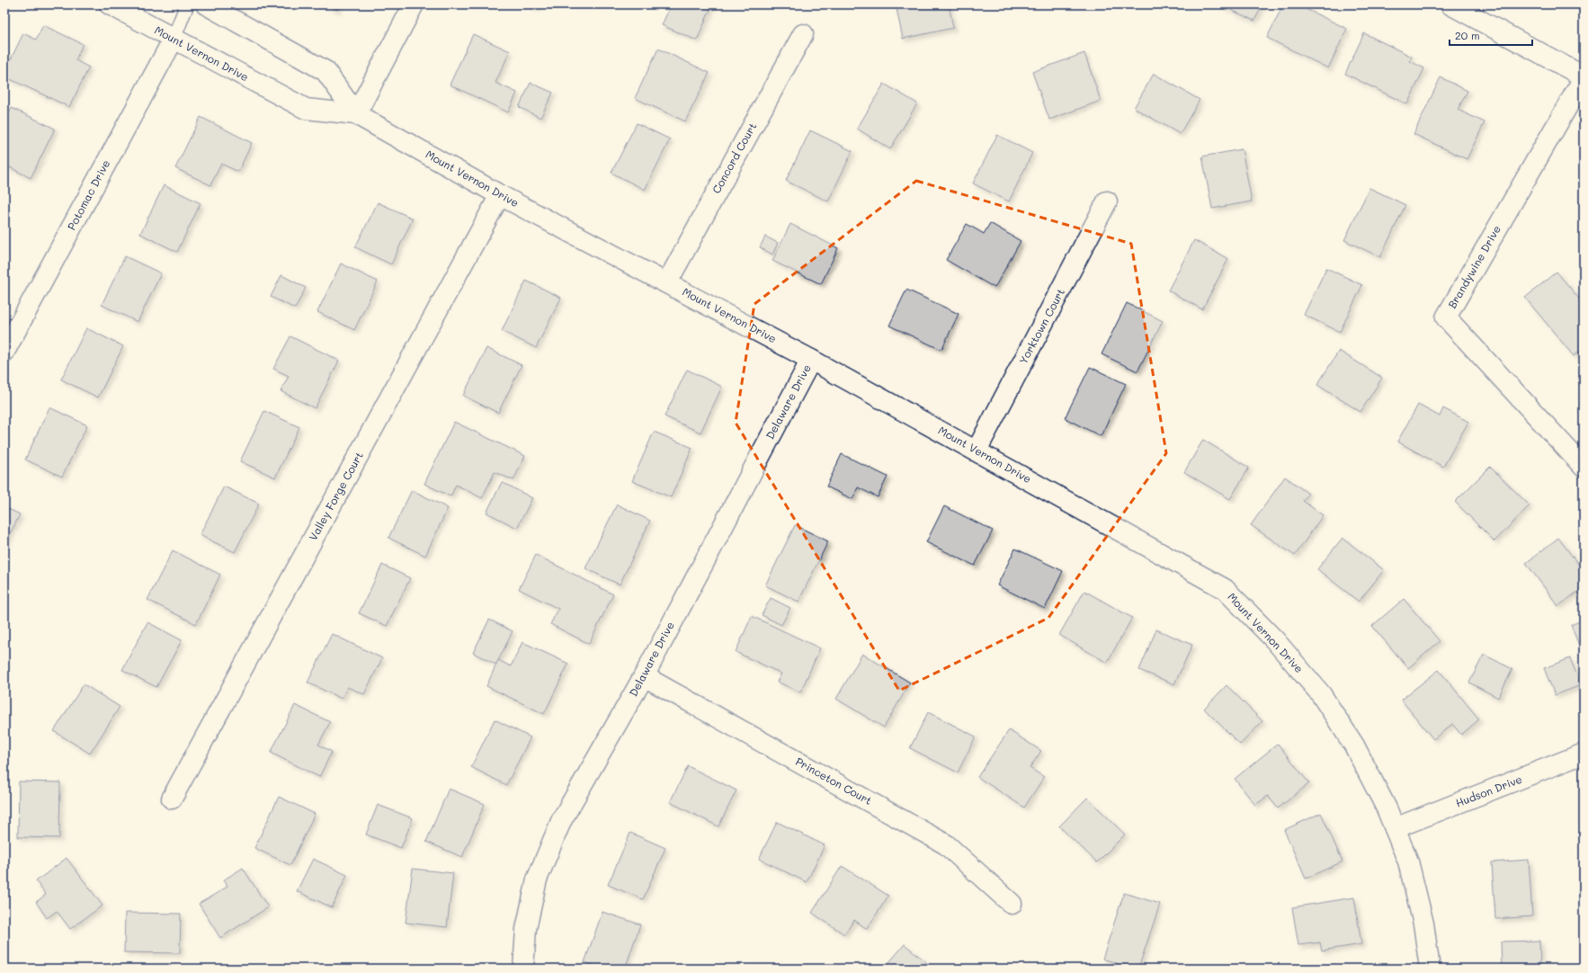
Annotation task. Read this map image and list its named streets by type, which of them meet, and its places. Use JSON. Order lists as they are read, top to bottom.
{
  "streets": {
    "street": [
      "Mount Vernon Drive",
      "Concord Court",
      "Potomac Drive",
      "Brandywine Drive",
      "Yorktown Court",
      "Delaware Drive",
      "Valley Forge Court",
      "Princeton Court",
      "Hudson Drive"
    ]
  },
  "crossings": [
    ["Mount Vernon Drive", "Concord Court"],
    ["Mount Vernon Drive", "Potomac Drive"],
    ["Mount Vernon Drive", "Yorktown Court"],
    ["Mount Vernon Drive", "Delaware Drive"],
    ["Mount Vernon Drive", "Valley Forge Court"],
    ["Mount Vernon Drive", "Hudson Drive"],
    ["Delaware Drive", "Princeton Court"]
  ],
  "scale_bar": "20 m"
}
